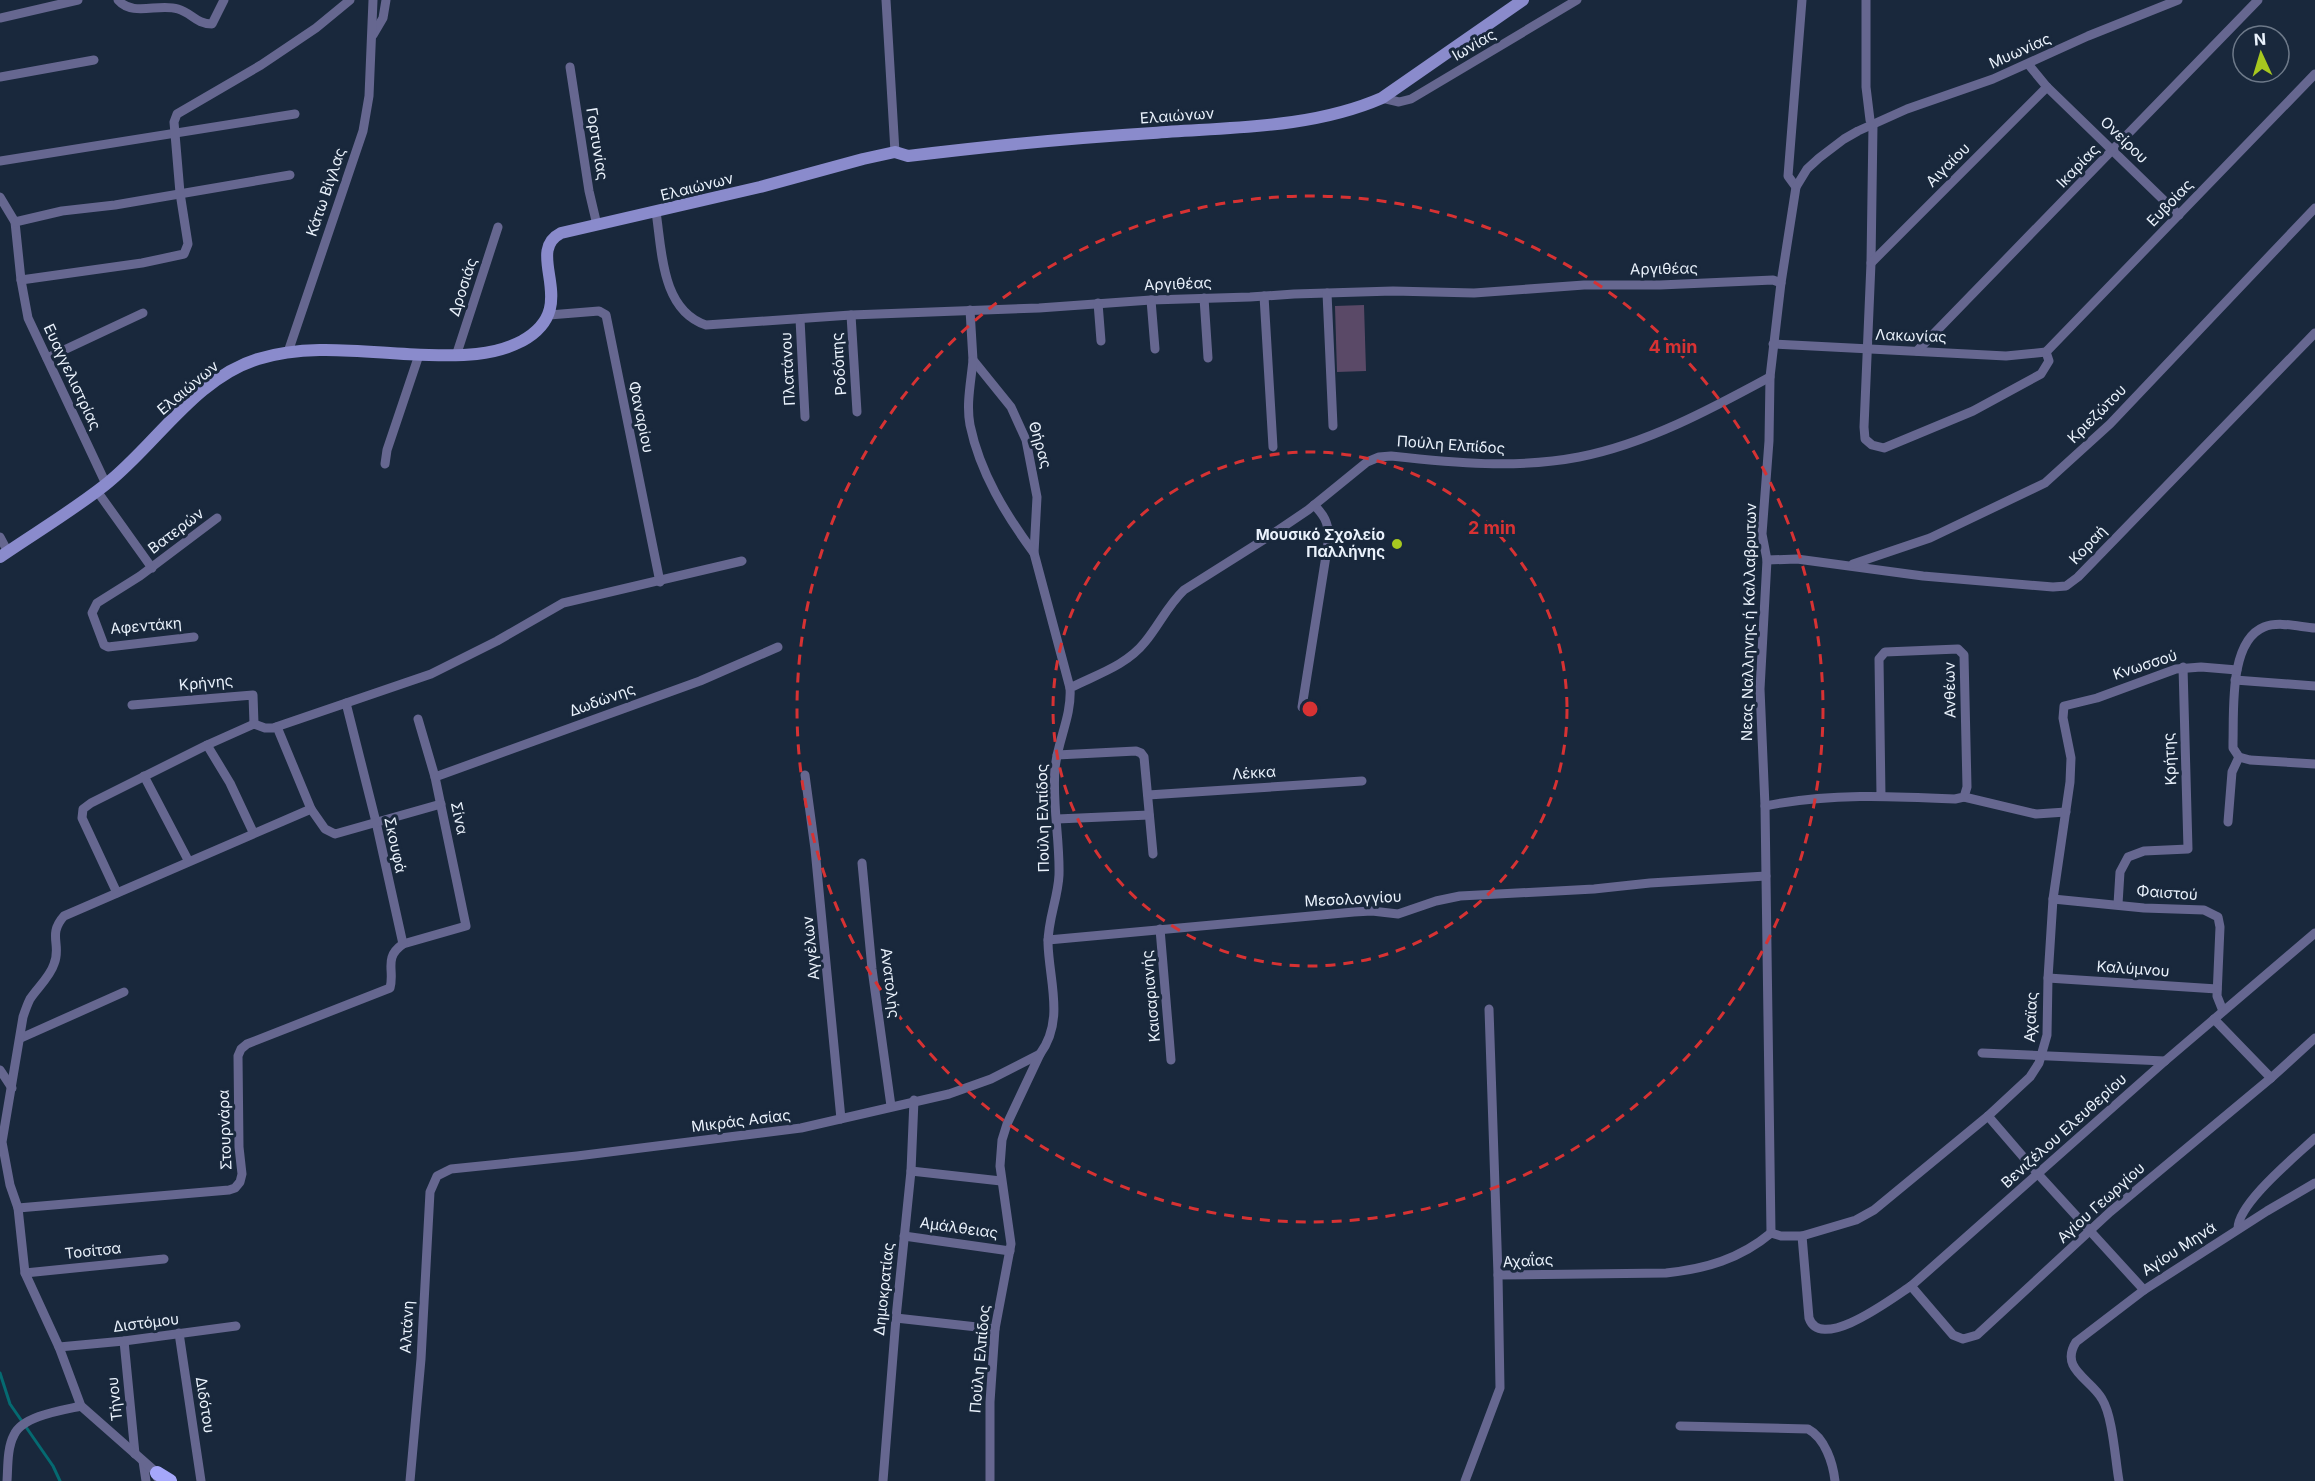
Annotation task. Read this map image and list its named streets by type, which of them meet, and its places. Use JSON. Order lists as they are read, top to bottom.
{
  "streets": {
    "main road": ["Ελαιώνων"],
    "street": [
      "Ιωνίας",
      "Μυωνίας",
      "Ονείρου",
      "Γορτυνίας",
      "Αιγαίου",
      "Ικαρίας",
      "Κάτω Βίγλας",
      "Ευβοίας",
      "Αργιθέας",
      "Δροσιάς",
      "Λακωνίας",
      "Ροδόπης",
      "Πλατάνου",
      "Ευαγγελιστρίας",
      "Κριεζώτου",
      "Φαναρίου",
      "Θήρας",
      "Πούλη Ελπίδος",
      "Βατερών",
      "Κοραή",
      "Νεας Nαλληνης ή Καλλαβρυτων",
      "Αφεντάκη",
      "Κνωσσού",
      "Κρήνης",
      "Ανθέων",
      "Δωδώνης",
      "Κρήτης",
      "Λέκκα",
      "Σίνα",
      "Σκουφά",
      "Φαιστού",
      "Μεσολογγίου",
      "Αγγέλων",
      "Καλύμνου",
      "Ανατολής",
      "Καισαριανής",
      "Αχαϊας",
      "Μικράς Ασίας",
      "Στουρνάρα",
      "Βενιζέλου Ελευθερίου",
      "Αγίου Γεωργίου",
      "Αμάλθειας",
      "Αγίου Μηνά",
      "Τοσίτσα",
      "Αχαΐας",
      "Δημοκρατίας",
      "Διστόμου",
      "Αλτάνη",
      "Τήνου",
      "Διδότου"
    ]
  },
  "crossings": [
    ["Ιωνίας", "Ελαιώνων"],
    ["Μυωνίας", "Ονείρου"],
    ["Μυωνίας", "Νεας Nαλληνης ή Καλλαβρυτων"],
    ["Ελαιώνων", "Γορτυνίας"],
    ["Ελαιώνων", "Κάτω Βίγλας"],
    ["Ελαιώνων", "Αργιθέας"],
    ["Ελαιώνων", "Δροσιάς"],
    ["Ελαιώνων", "Ευαγγελιστρίας"],
    ["Ελαιώνων", "Φαναρίου"],
    ["Ονείρου", "Αιγαίου"],
    ["Ονείρου", "Ικαρίας"],
    ["Ονείρου", "Ευβοίας"],
    ["Ικαρίας", "Λακωνίας"],
    ["Ευβοίας", "Λακωνίας"],
    ["Αργιθέας", "Ροδόπης"],
    ["Αργιθέας", "Πλατάνου"],
    ["Αργιθέας", "Θήρας"],
    ["Αργιθέας", "Νεας Nαλληνης ή Καλλαβρυτων"],
    ["Λακωνίας", "Νεας Nαλληνης ή Καλλαβρυτων"],
    ["Ευαγγελιστρίας", "Βατερών"],
    ["Ευαγγελιστρίας", "Αφεντάκη"],
    ["Κριεζώτου", "Κοραή"],
    ["Θήρας", "Πούλη Ελπίδος"],
    ["Πούλη Ελπίδος", "Νεας Nαλληνης ή Καλλαβρυτων"],
    ["Πούλη Ελπίδος", "Μεσολογγίου"],
    ["Πούλη Ελπίδος", "Μικράς Ασίας"],
    ["Πούλη Ελπίδος", "Αμάλθειας"],
    ["Βατερών", "Αφεντάκη"],
    ["Κοραή", "Νεας Nαλληνης ή Καλλαβρυτων"],
    ["Νεας Nαλληνης ή Καλλαβρυτων", "Μεσολογγίου"],
    ["Νεας Nαλληνης ή Καλλαβρυτων", "Αχαϊας"],
    ["Νεας Nαλληνης ή Καλλαβρυτων", "Αχαΐας"],
    ["Κνωσσού", "Κρήτης"],
    ["Κνωσσού", "Αχαϊας"],
    ["Δωδώνης", "Σίνα"],
    ["Κρήτης", "Φαιστού"],
    ["Σίνα", "Σκουφά"],
    ["Σίνα", "Στουρνάρα"],
    ["Σκουφά", "Στουρνάρα"],
    ["Φαιστού", "Καλύμνου"],
    ["Φαιστού", "Αχαϊας"],
    ["Φαιστού", "Βενιζέλου Ελευθερίου"],
    ["Μεσολογγίου", "Καισαριανής"],
    ["Αγγέλων", "Μικράς Ασίας"],
    ["Καλύμνου", "Αχαϊας"],
    ["Ανατολής", "Μικράς Ασίας"],
    ["Αχαϊας", "Βενιζέλου Ελευθερίου"],
    ["Αχαϊας", "Αχαΐας"],
    ["Μικράς Ασίας", "Δημοκρατίας"],
    ["Μικράς Ασίας", "Αλτάνη"],
    ["Βενιζέλου Ελευθερίου", "Αγίου Γεωργίου"],
    ["Αμάλθειας", "Δημοκρατίας"],
    ["Διστόμου", "Τήνου"],
    ["Διστόμου", "Διδότου"]
  ],
  "places": ["Μουσικό Σχολείο Παλλήνης"],
  "north": "top",
  "rings": ["4 min", "2 min"]
}
